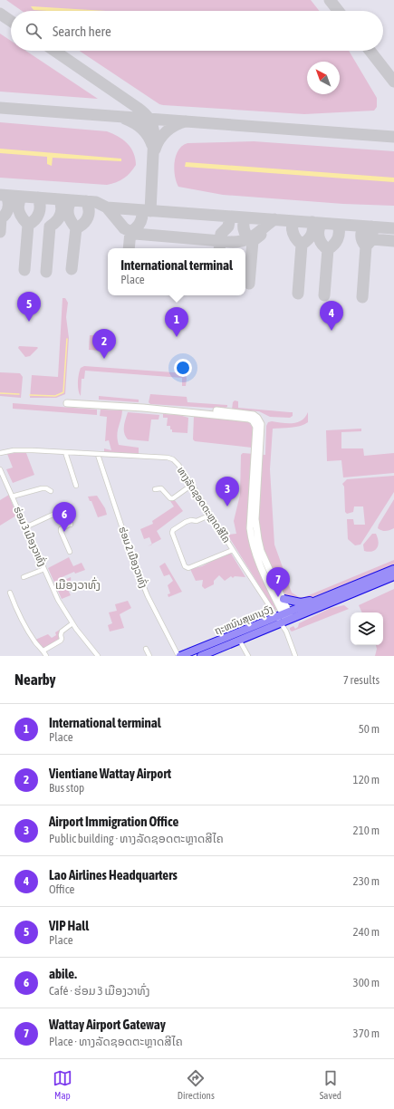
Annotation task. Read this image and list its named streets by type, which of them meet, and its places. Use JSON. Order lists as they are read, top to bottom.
{
  "streets": {
    "highway": ["ຖະຫນົນສຸພານຸວົງ"],
    "street": ["ທາງລັດຊອດຕະຫຼາດສີໄຄ", "ຮ່ອມ 3 ເມືອງວາທົ່ງ", "ຮ່ອມ 2 ເມືອງວາທົ່ງ"]
  },
  "crossings": [
    ["ທາງລັດຊອດຕະຫຼາດສີໄຄ", "ຮ່ອມ 2 ເມືອງວາທົ່ງ"],
    ["ທາງລັດຊອດຕະຫຼາດສີໄຄ", "ຖະຫນົນສຸພານຸວົງ"],
    ["ຮ່ອມ 2 ເມືອງວາທົ່ງ", "ຖະຫນົນສຸພານຸວົງ"]
  ],
  "districts": ["ເມືອງວາທົ່ງ"],
  "north": "top left",
  "page": {
    "search": "Search here",
    "popup": ["International terminal", "Place"],
    "pins": [
      "5",
      "4",
      "1",
      "2",
      "3",
      "6",
      "7"
    ],
    "heading": ["Nearby", "7 results"],
    "list": [
      {
        "mark": "1",
        "name": "International terminal",
        "note": "Place",
        "value": "50 m"
      },
      {
        "mark": "2",
        "name": "Vientiane Wattay Airport",
        "note": "Bus stop",
        "value": "120 m"
      },
      {
        "mark": "3",
        "name": "Airport Immigration Office",
        "note": "Public building · ທາງລັດຊອດຕະຫຼາດສີໄຄ",
        "value": "210 m"
      },
      {
        "mark": "4",
        "name": "Lao Airlines Headquarters",
        "note": "Office",
        "value": "230 m"
      },
      {
        "mark": "5",
        "name": "VIP Hall",
        "note": "Place",
        "value": "240 m"
      },
      {
        "mark": "6",
        "name": "abile.",
        "note": "Café · ຮ່ອມ 3 ເມືອງວາທົ່ງ",
        "value": "300 m"
      },
      {
        "mark": "7",
        "name": "Wattay Airport Gateway",
        "note": "Place · ທາງລັດຊອດຕະຫຼາດສີໄຄ",
        "value": "370 m"
      }
    ],
    "nav": ["Map", "Directions", "Saved"]
  }
}
